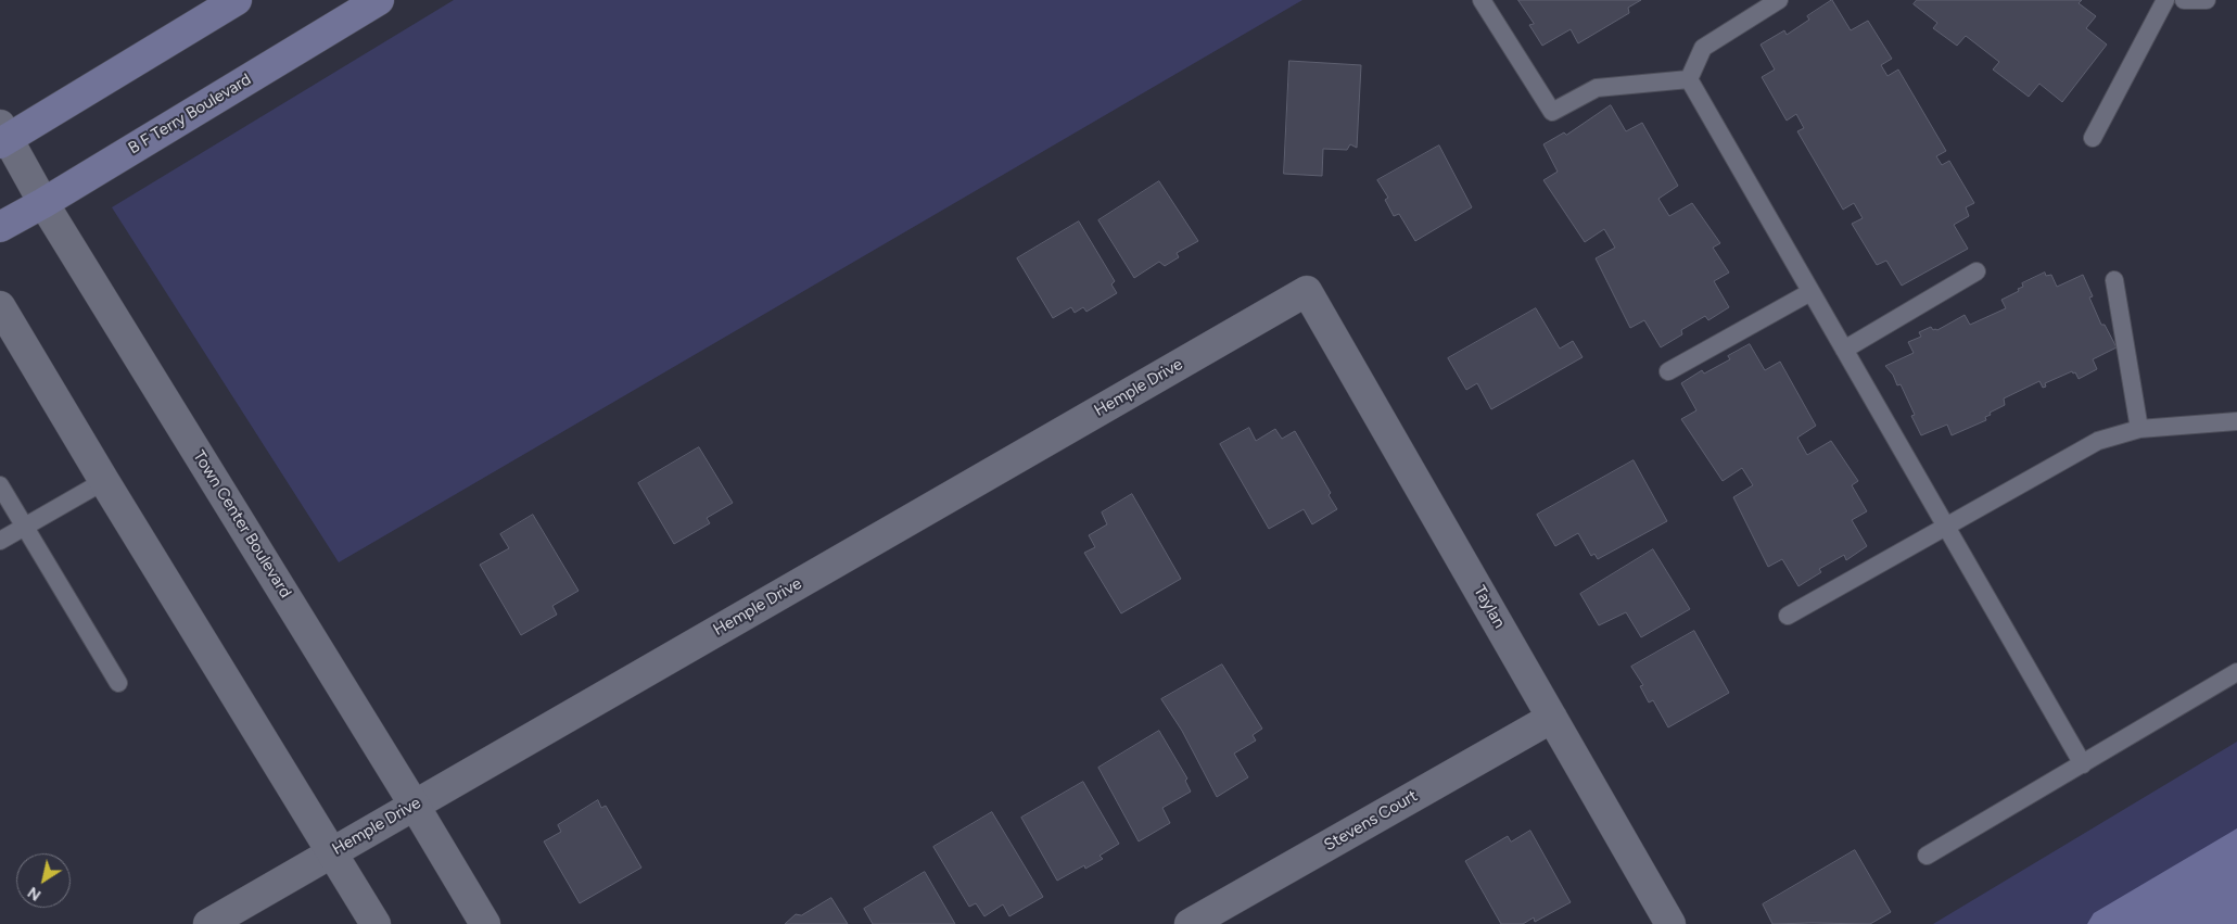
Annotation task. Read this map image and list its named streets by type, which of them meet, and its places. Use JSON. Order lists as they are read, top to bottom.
{
  "streets": {
    "main road": ["B F Terry Boulevard"],
    "street": [
      "Hemple Drive",
      "Town Center Boulevard",
      "Taylan",
      "Stevens Court"
    ]
  },
  "crossings": [
    ["B F Terry Boulevard", "Town Center Boulevard"],
    ["Hemple Drive", "Town Center Boulevard"],
    ["Hemple Drive", "Taylan"],
    ["Taylan", "Stevens Court"]
  ],
  "north": "bottom left"
}
